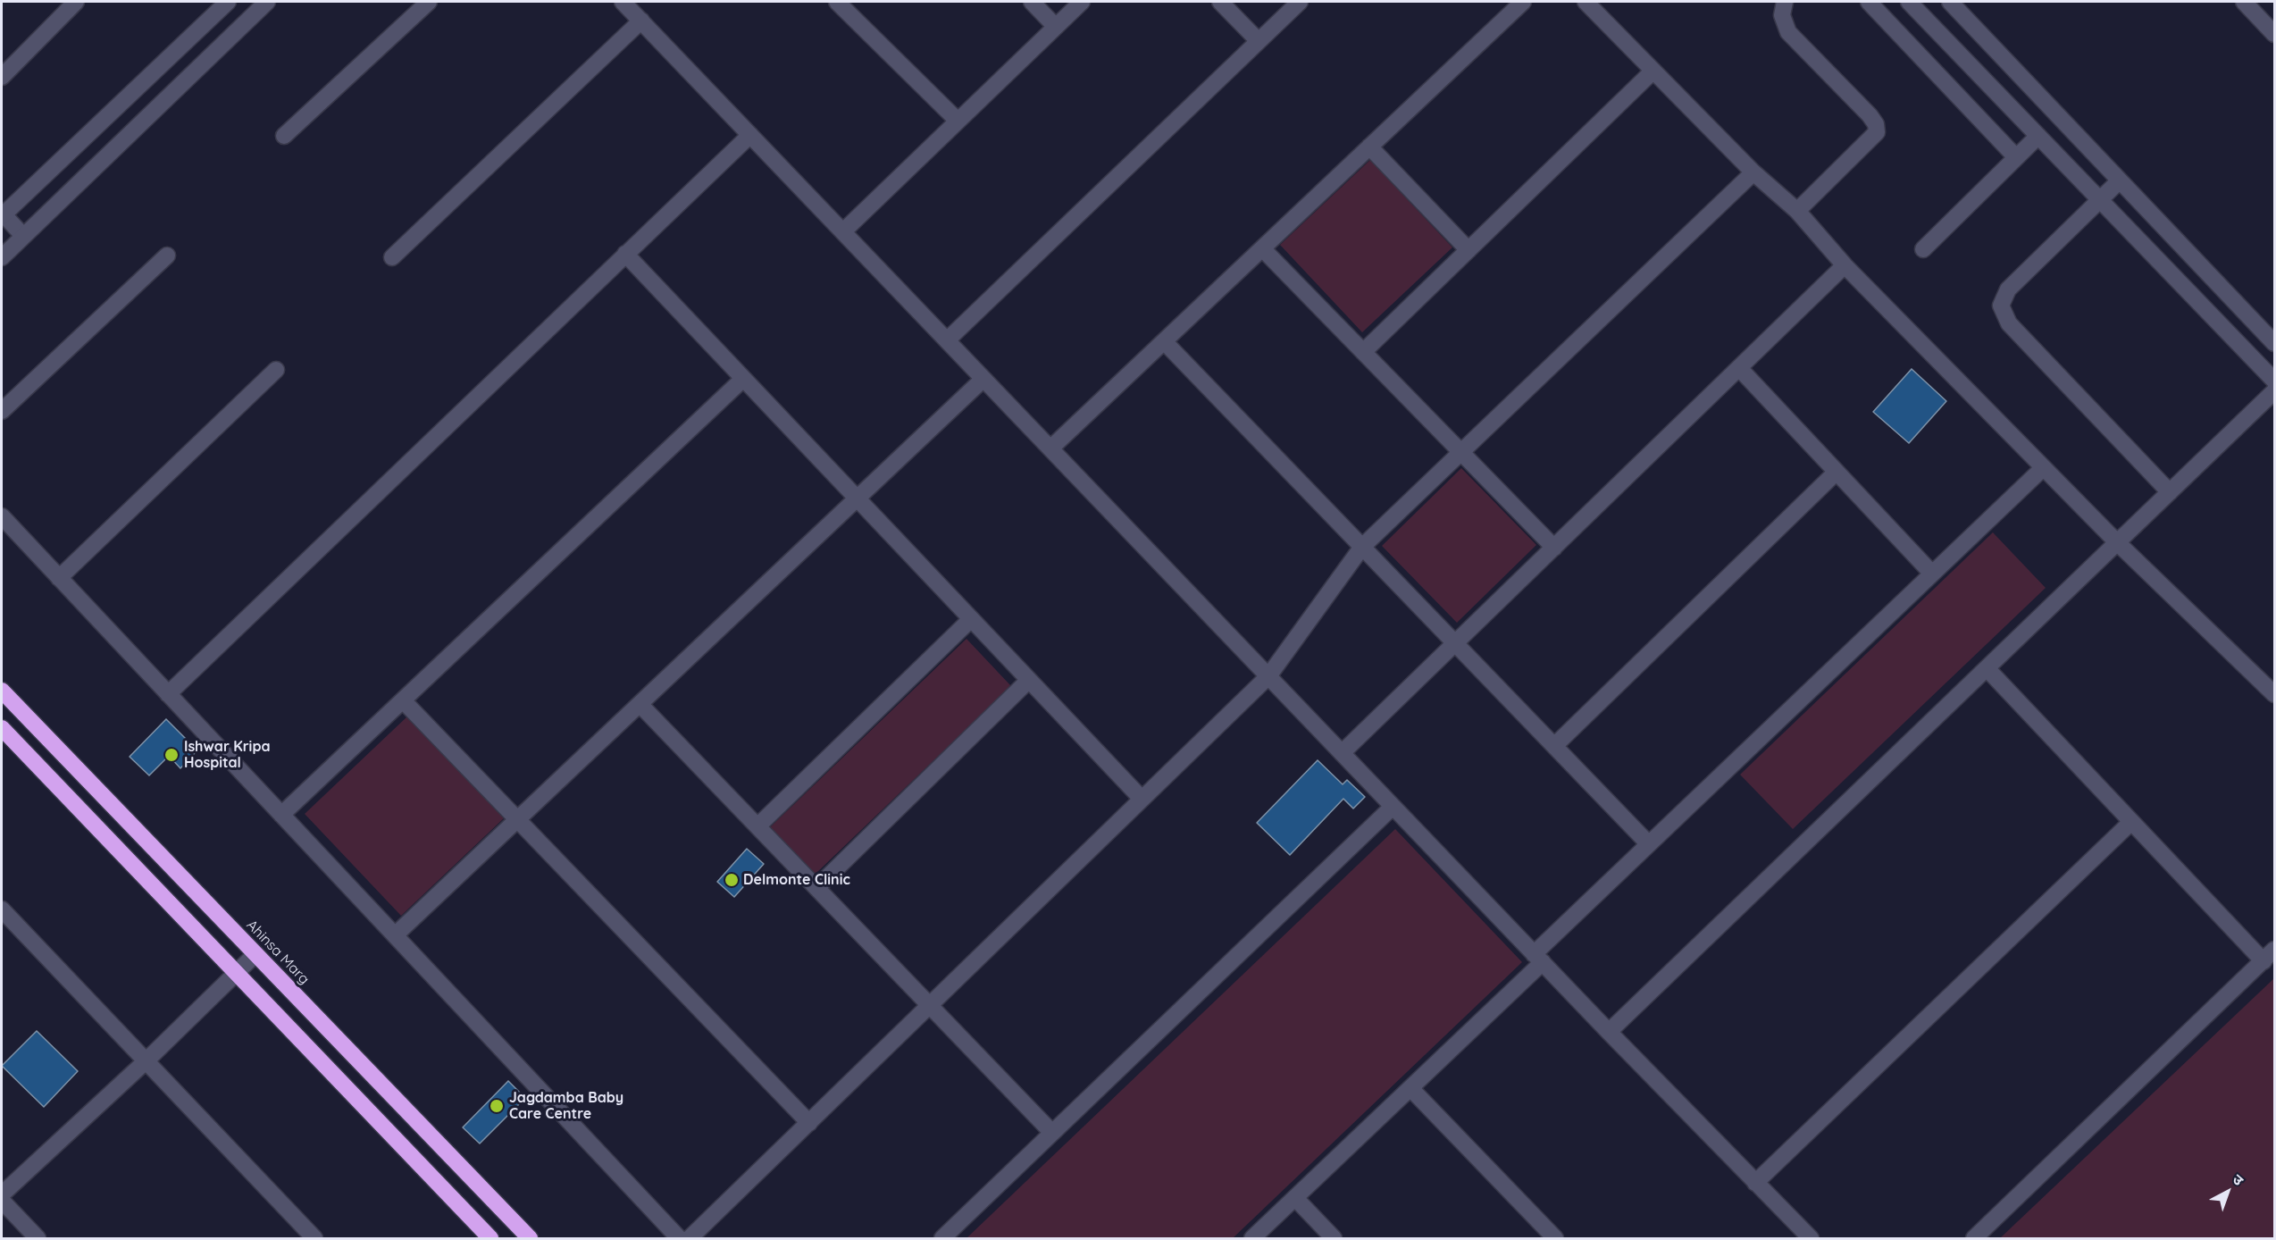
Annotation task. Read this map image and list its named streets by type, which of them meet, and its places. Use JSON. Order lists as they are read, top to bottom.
{
  "streets": {
    "highway": ["Ahinsa Marg"]
  },
  "places": ["Ishwar Kripa Hospital", "Delmonte Clinic", "Jagdamba Baby Care Centre"],
  "north": "top right"
}
